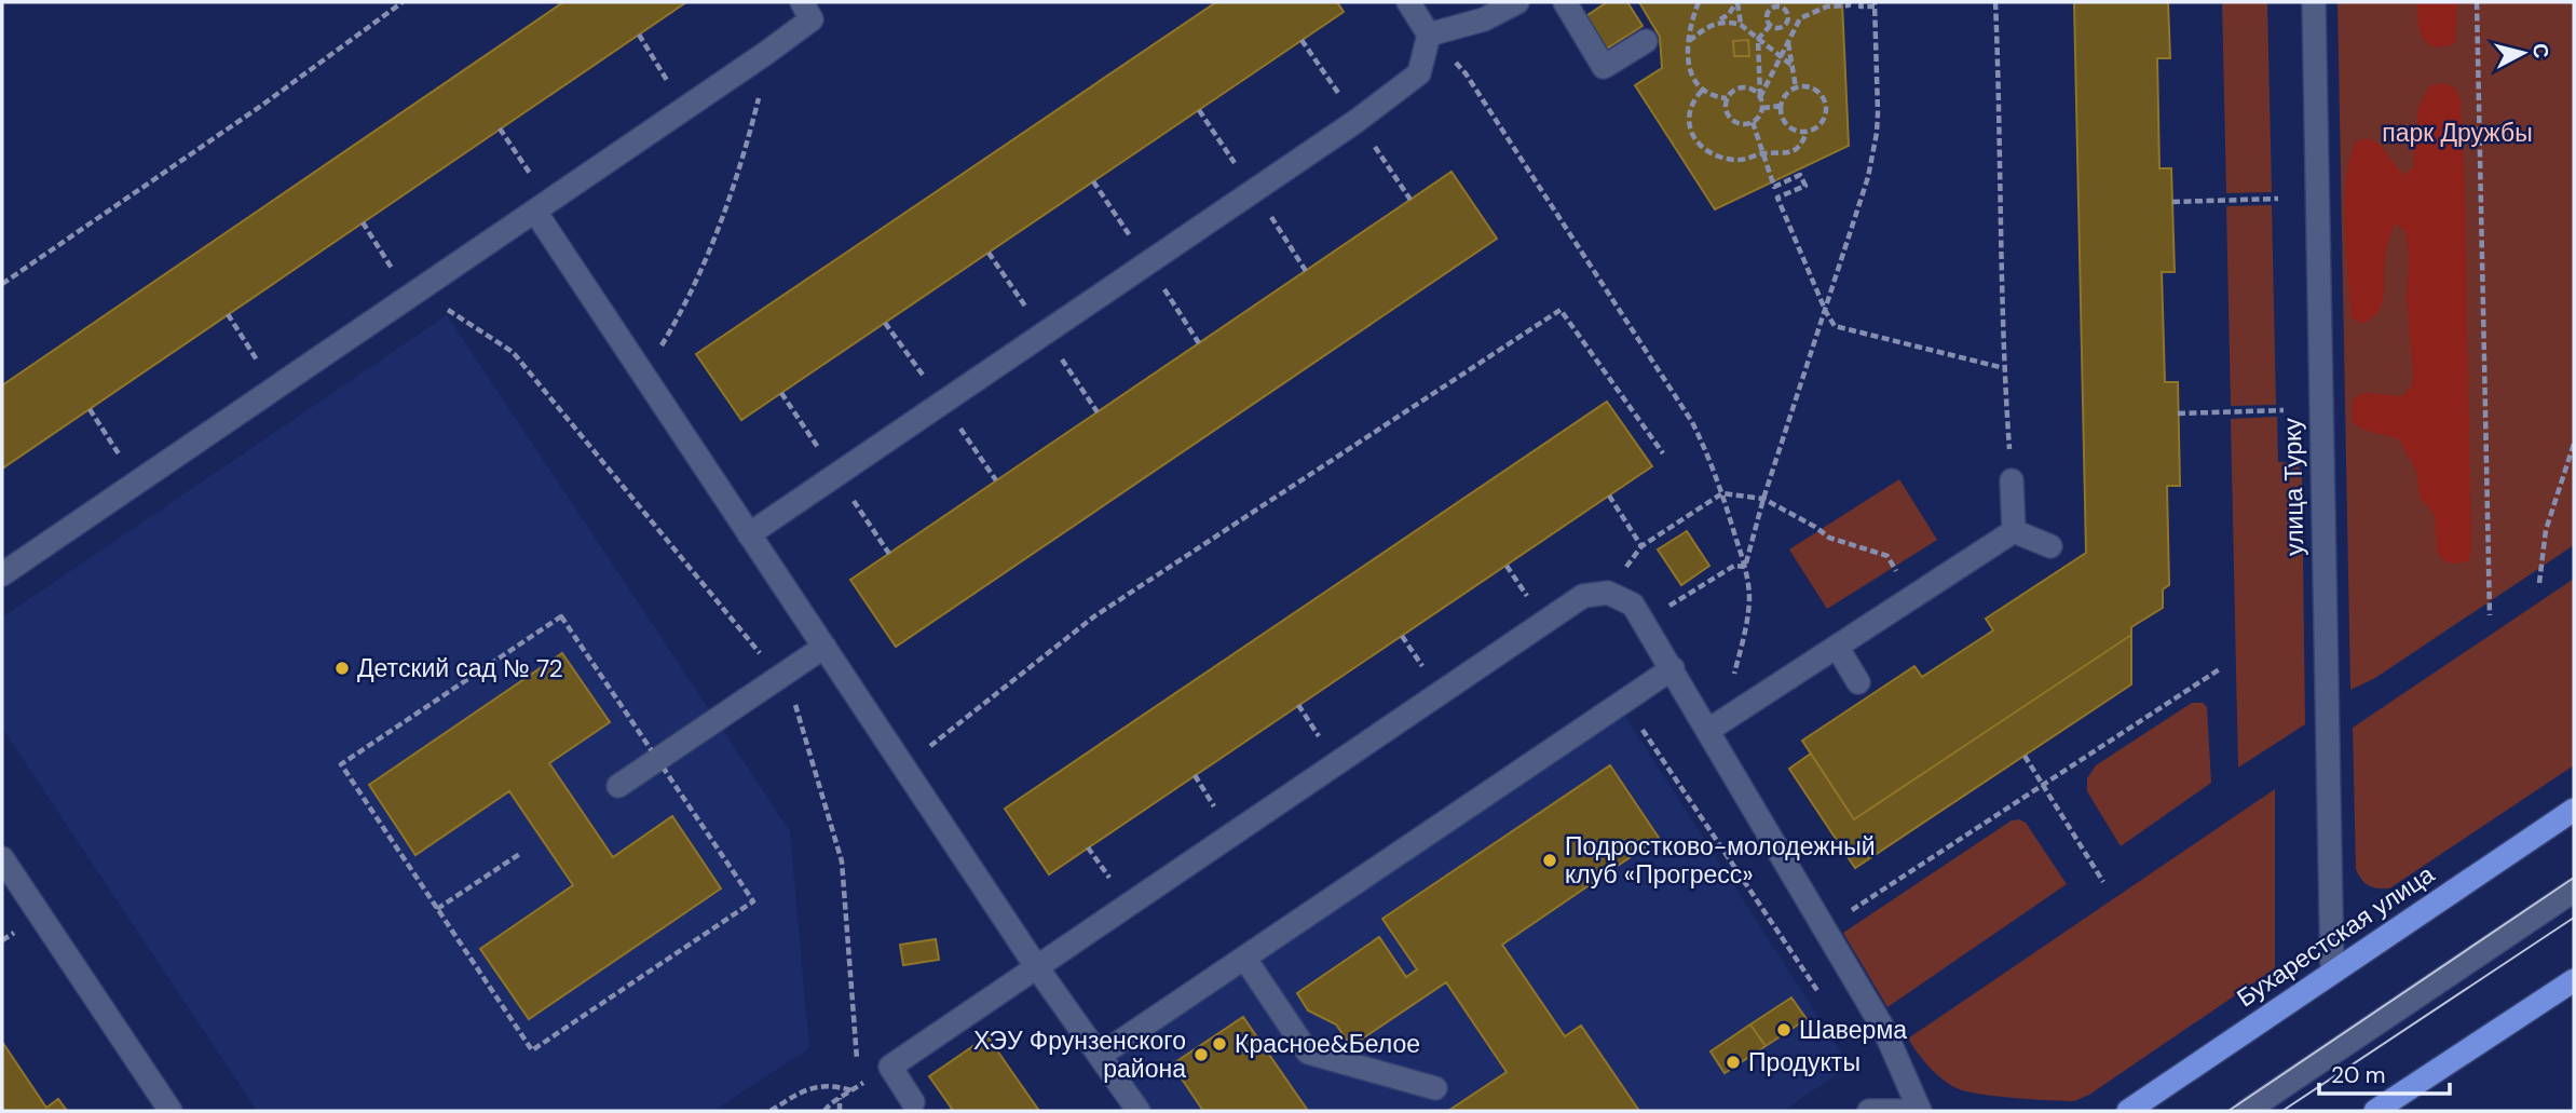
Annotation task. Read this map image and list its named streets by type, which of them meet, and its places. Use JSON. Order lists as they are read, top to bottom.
{
  "streets": {
    "main road": ["Бухарестская улица"],
    "street": ["улица Турку"]
  },
  "crossings": [
    ["улица Турку", "Бухарестская улица"]
  ],
  "parks": ["парк Дружбы"],
  "places": [
    "Детский сад № 72",
    "Подростково-молодежный клуб «Прогресс»",
    "Шаверма",
    "Красное&Белое",
    "ХЭУ Фрунзенского района",
    "Продукты"
  ],
  "scale_bar": "20 m",
  "north": "right"
}
